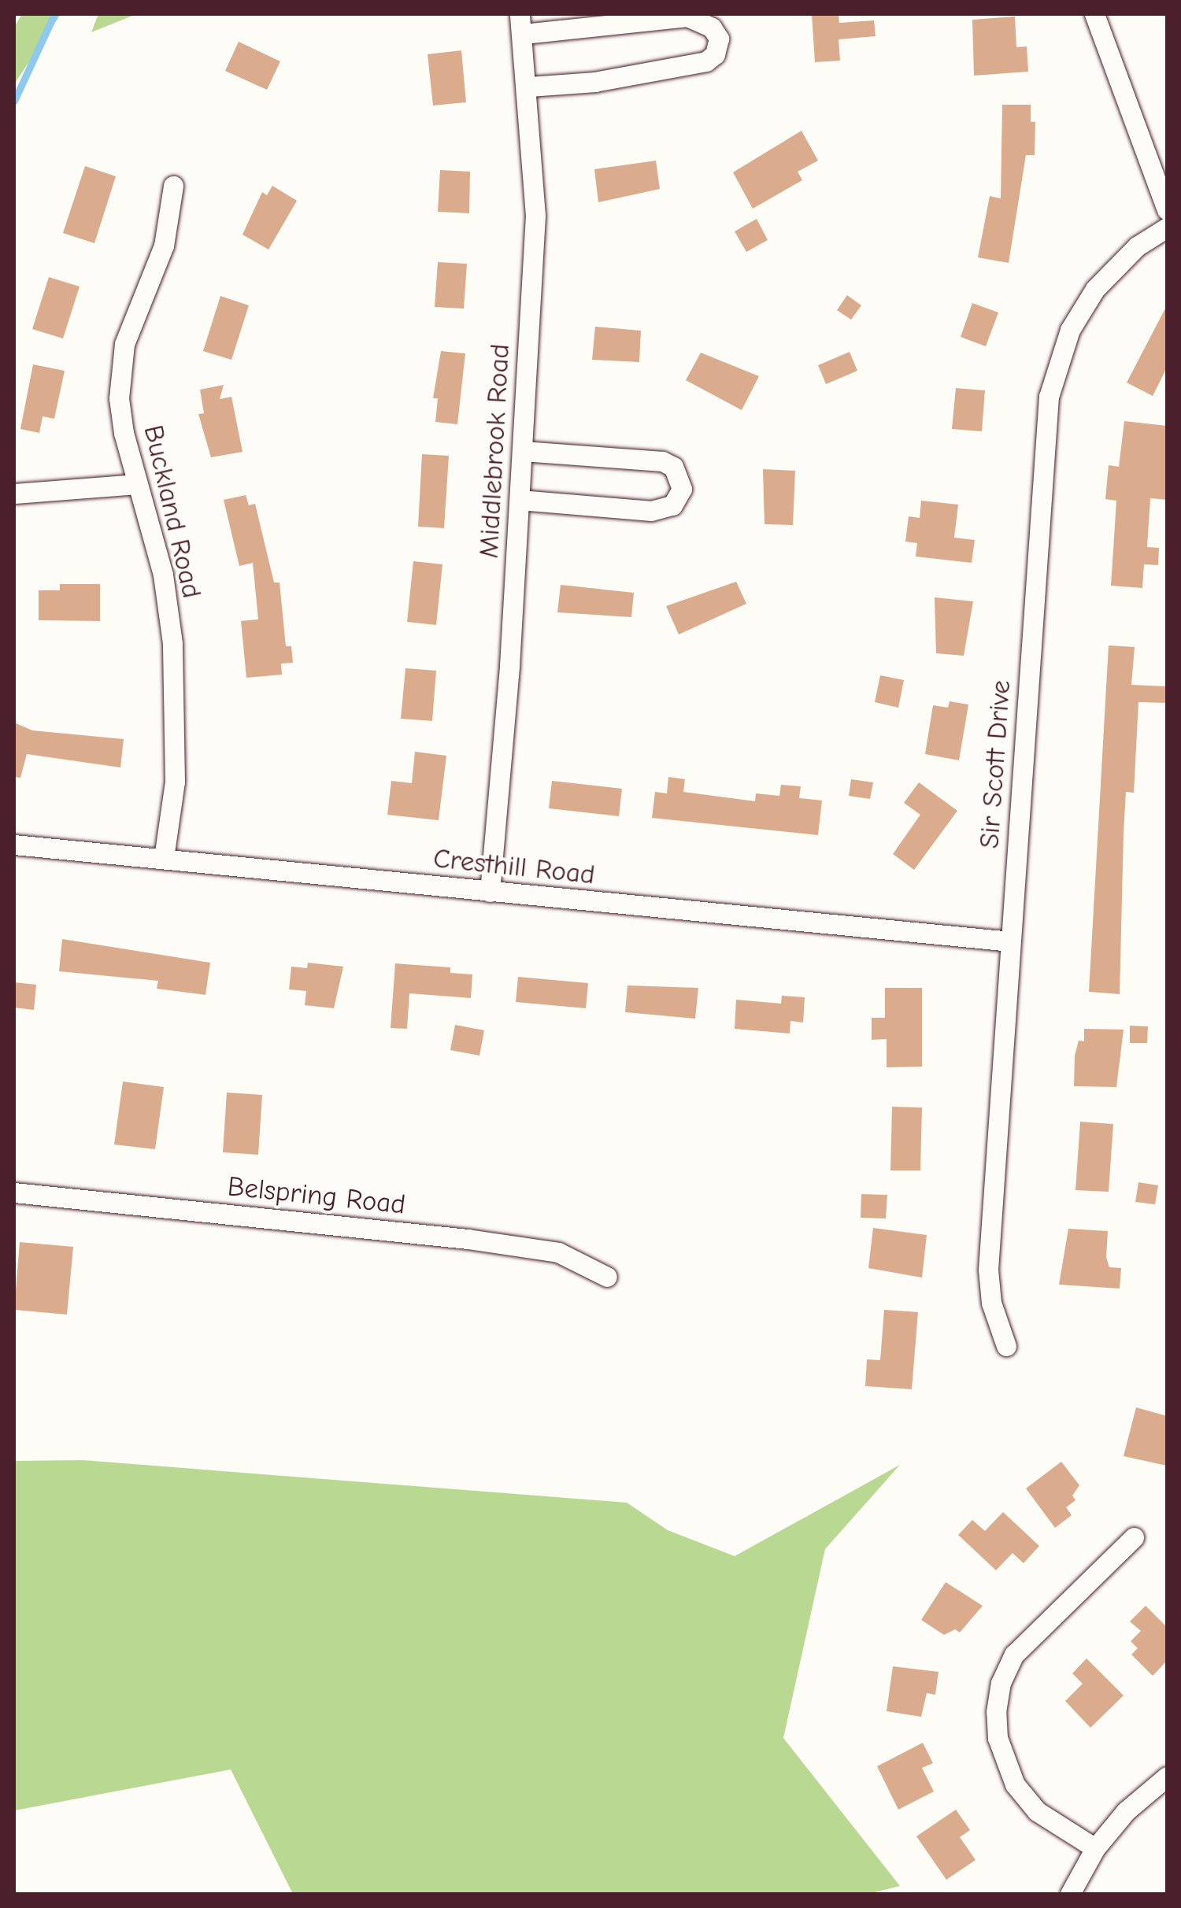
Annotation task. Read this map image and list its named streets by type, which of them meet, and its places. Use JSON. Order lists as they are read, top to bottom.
{
  "streets": {
    "street": [
      "Middlebrook Road",
      "Buckland Road",
      "Sir Scott Drive",
      "Cresthill Road",
      "Belspring Road"
    ]
  },
  "crossings": [
    ["Middlebrook Road", "Cresthill Road"],
    ["Buckland Road", "Cresthill Road"],
    ["Sir Scott Drive", "Cresthill Road"]
  ]
}
